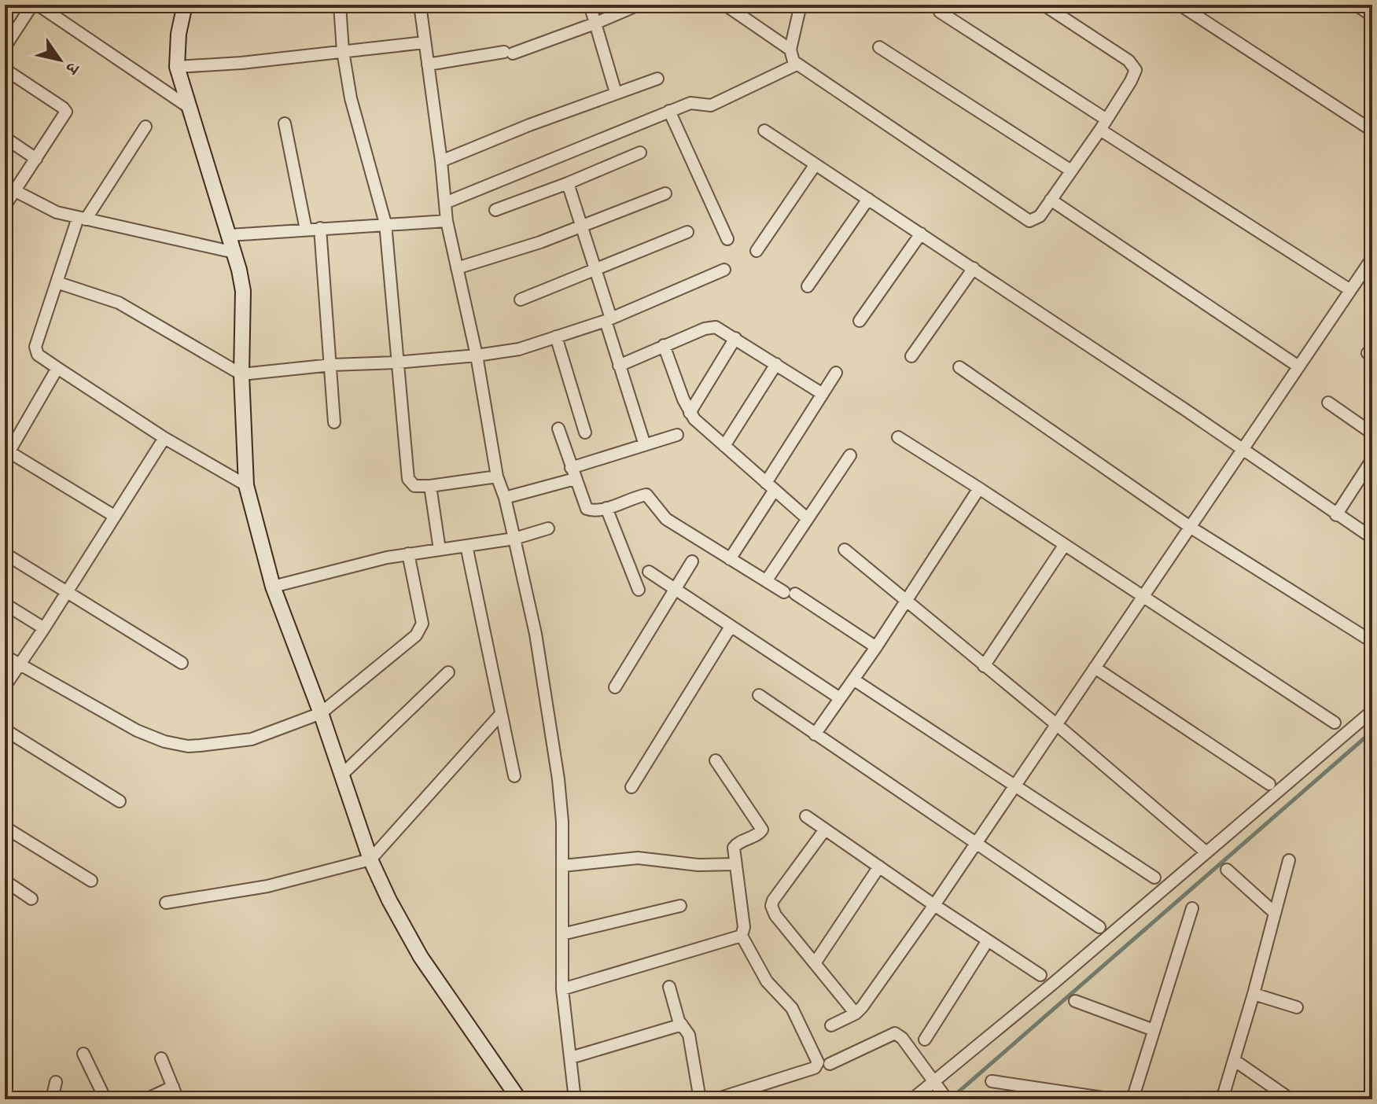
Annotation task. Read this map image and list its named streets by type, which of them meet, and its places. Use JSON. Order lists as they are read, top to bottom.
{
  "north": "bottom right"
}
